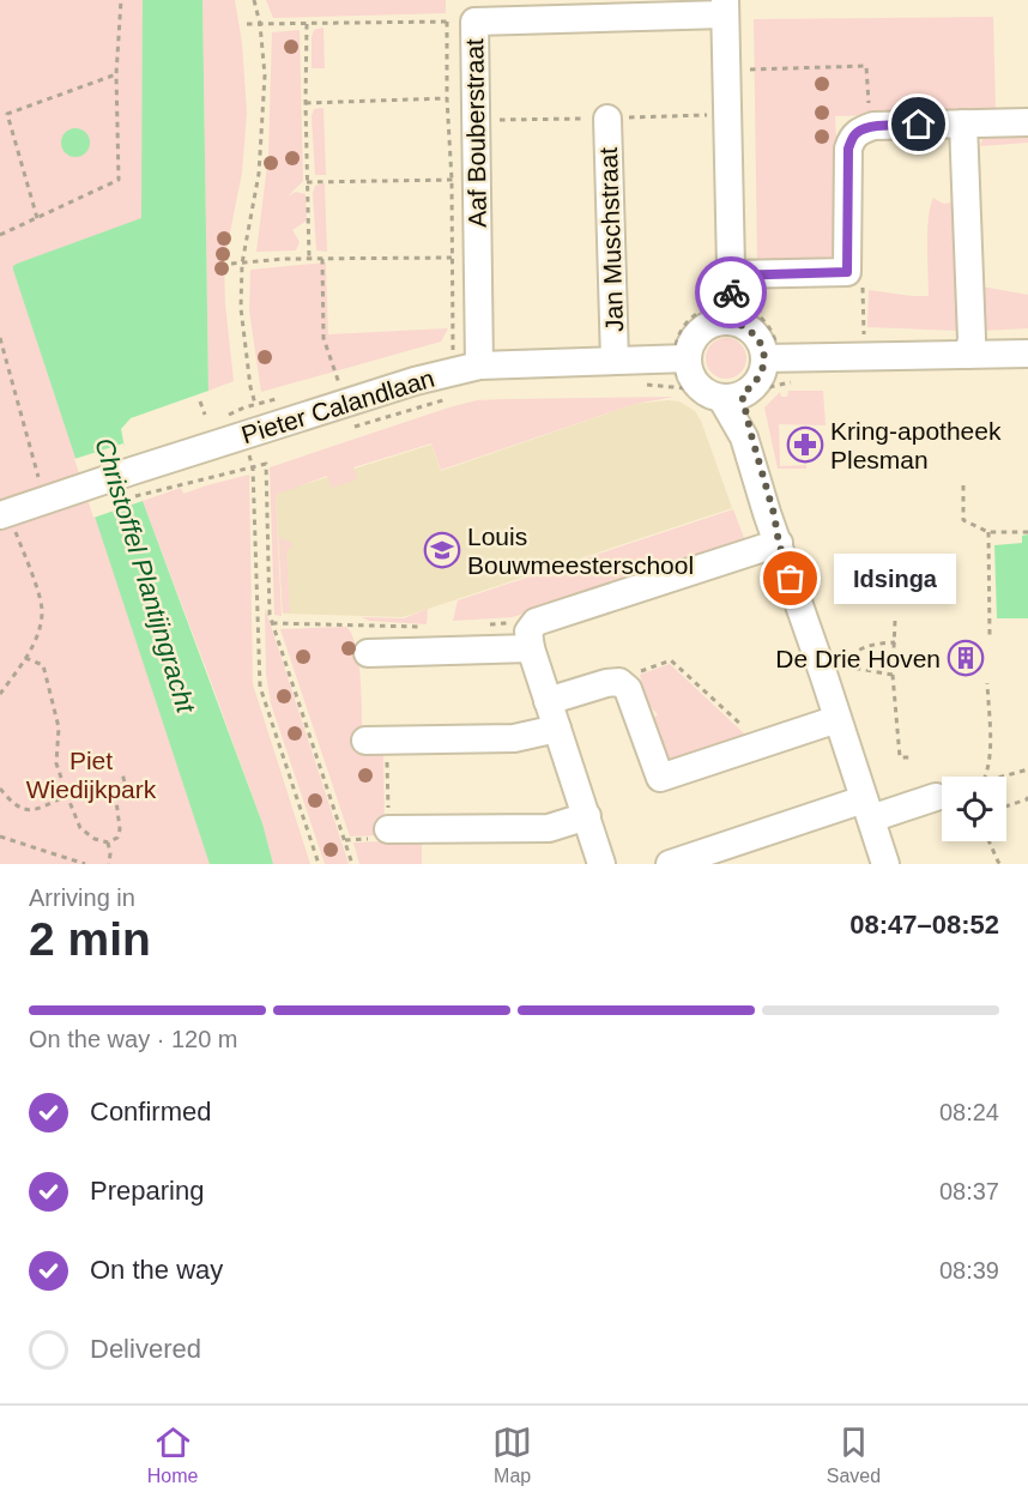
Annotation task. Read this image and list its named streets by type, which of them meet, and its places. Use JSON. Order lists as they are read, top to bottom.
{
  "streets": {
    "street": ["Aaf Bouberstraat", "Jan Muschstraat", "Pieter Calandlaan"]
  },
  "crossings": [
    ["Aaf Bouberstraat", "Pieter Calandlaan"],
    ["Jan Muschstraat", "Pieter Calandlaan"]
  ],
  "water": ["Christoffel Plantijngracht"],
  "parks": ["Piet Wiedijkpark"],
  "places": {
    "pharmacy": ["Kring-apotheek Plesman"],
    "school or university": ["Louis Bouwmeesterschool"],
    "other": ["Idsinga"],
    "building": ["De Drie Hoven"]
  },
  "page": {
    "bubble": "Idsinga",
    "heading": ["2 min", "Arriving in", "08:47–08:52"],
    "bar": "On the way · 120 m",
    "list": [
      ["Confirmed", "08:24"],
      ["Preparing", "08:37"],
      ["On the way", "08:39"],
      "Delivered"
    ],
    "tabs": ["Home", "Map", "Saved"]
  }
}
